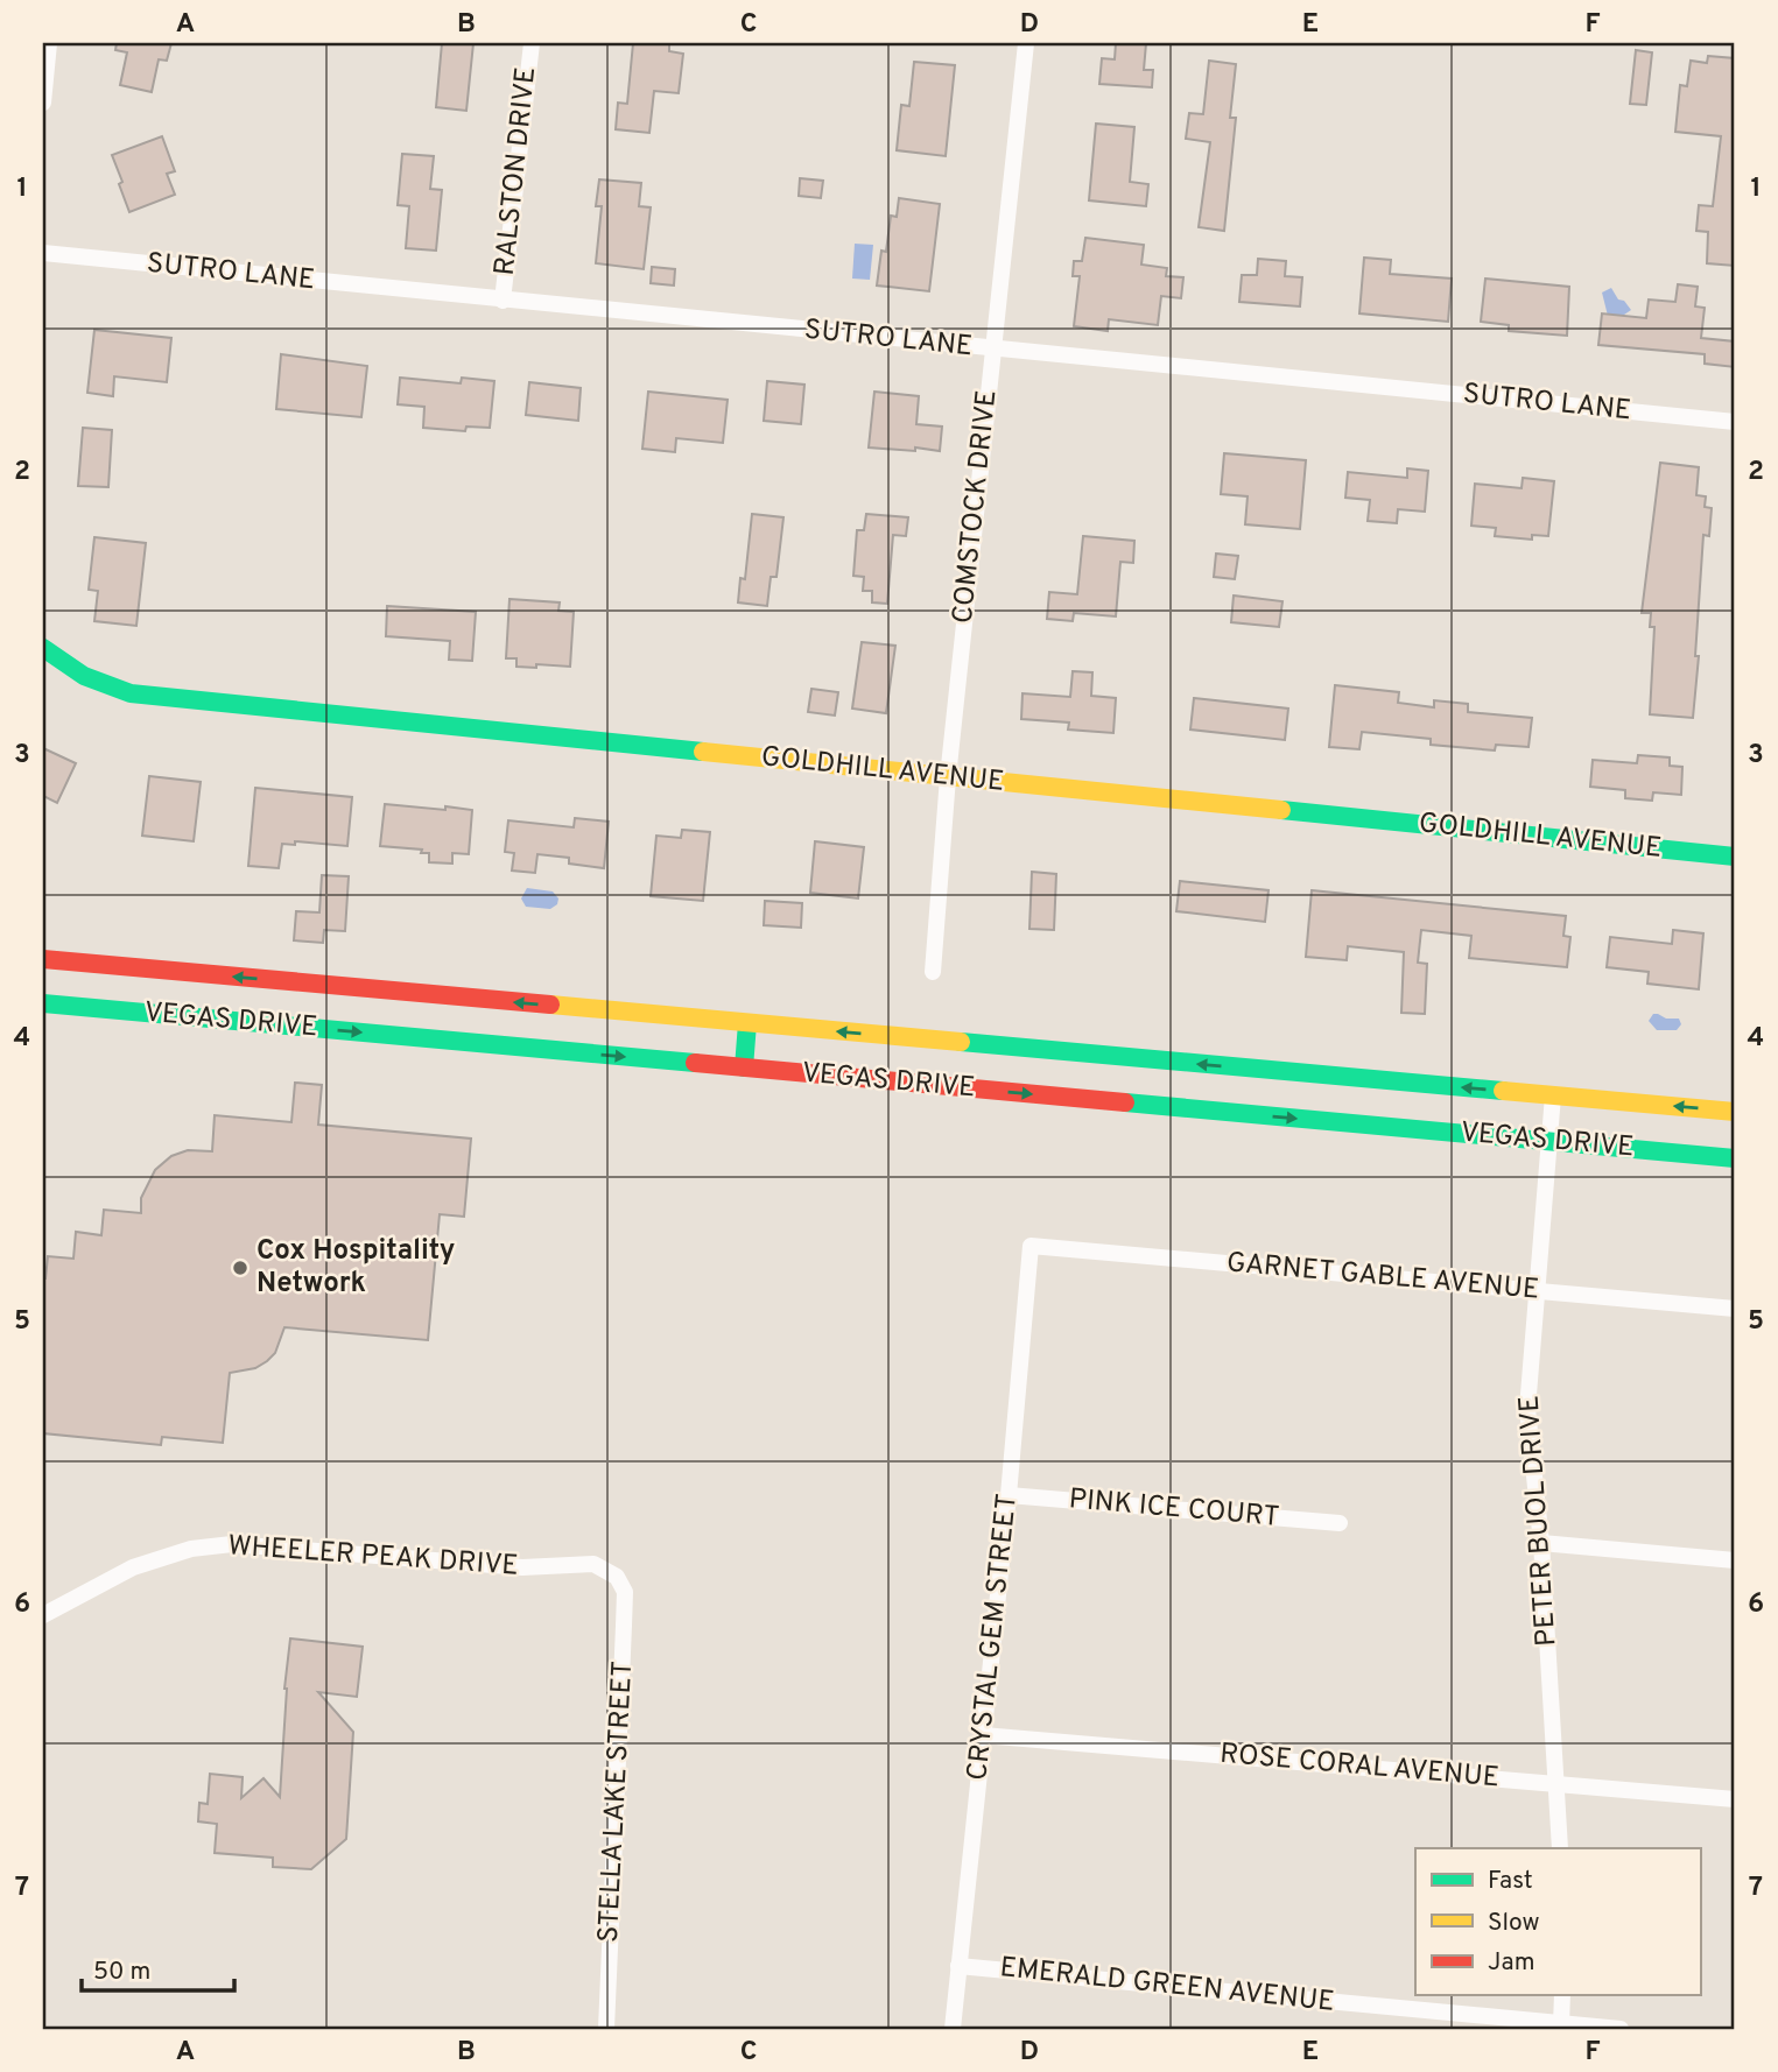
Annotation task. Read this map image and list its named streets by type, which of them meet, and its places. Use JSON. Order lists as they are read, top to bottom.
{
  "streets": {
    "main road": ["GOLDHILL AVENUE", "VEGAS DRIVE"],
    "street": [
      "RALSTON DRIVE",
      "SUTRO LANE",
      "COMSTOCK DRIVE",
      "GARNET GABLE AVENUE",
      "PINK ICE COURT",
      "PETER BUOL DRIVE",
      "WHEELER PEAK DRIVE",
      "CRYSTAL GEM STREET",
      "ROSE CORAL AVENUE",
      "STELLA LAKE STREET",
      "EMERALD GREEN AVENUE"
    ]
  },
  "crossings": [
    ["RALSTON DRIVE", "SUTRO LANE"],
    ["SUTRO LANE", "COMSTOCK DRIVE"],
    ["COMSTOCK DRIVE", "GOLDHILL AVENUE"],
    ["VEGAS DRIVE", "PETER BUOL DRIVE"],
    ["GARNET GABLE AVENUE", "PETER BUOL DRIVE"],
    ["GARNET GABLE AVENUE", "CRYSTAL GEM STREET"],
    ["PINK ICE COURT", "CRYSTAL GEM STREET"],
    ["PETER BUOL DRIVE", "ROSE CORAL AVENUE"],
    ["WHEELER PEAK DRIVE", "STELLA LAKE STREET"],
    ["CRYSTAL GEM STREET", "ROSE CORAL AVENUE"],
    ["CRYSTAL GEM STREET", "EMERALD GREEN AVENUE"]
  ],
  "places": ["Cox Hospitality Network"],
  "legend": ["Fast", "Slow", "Jam"],
  "scale_bar": "50 m",
  "grid": {
    "columns": [
      "A",
      "B",
      "C",
      "D",
      "E",
      "F"
    ],
    "rows": [
      "1",
      "2",
      "3",
      "4",
      "5",
      "6",
      "7"
    ]
  }
}
